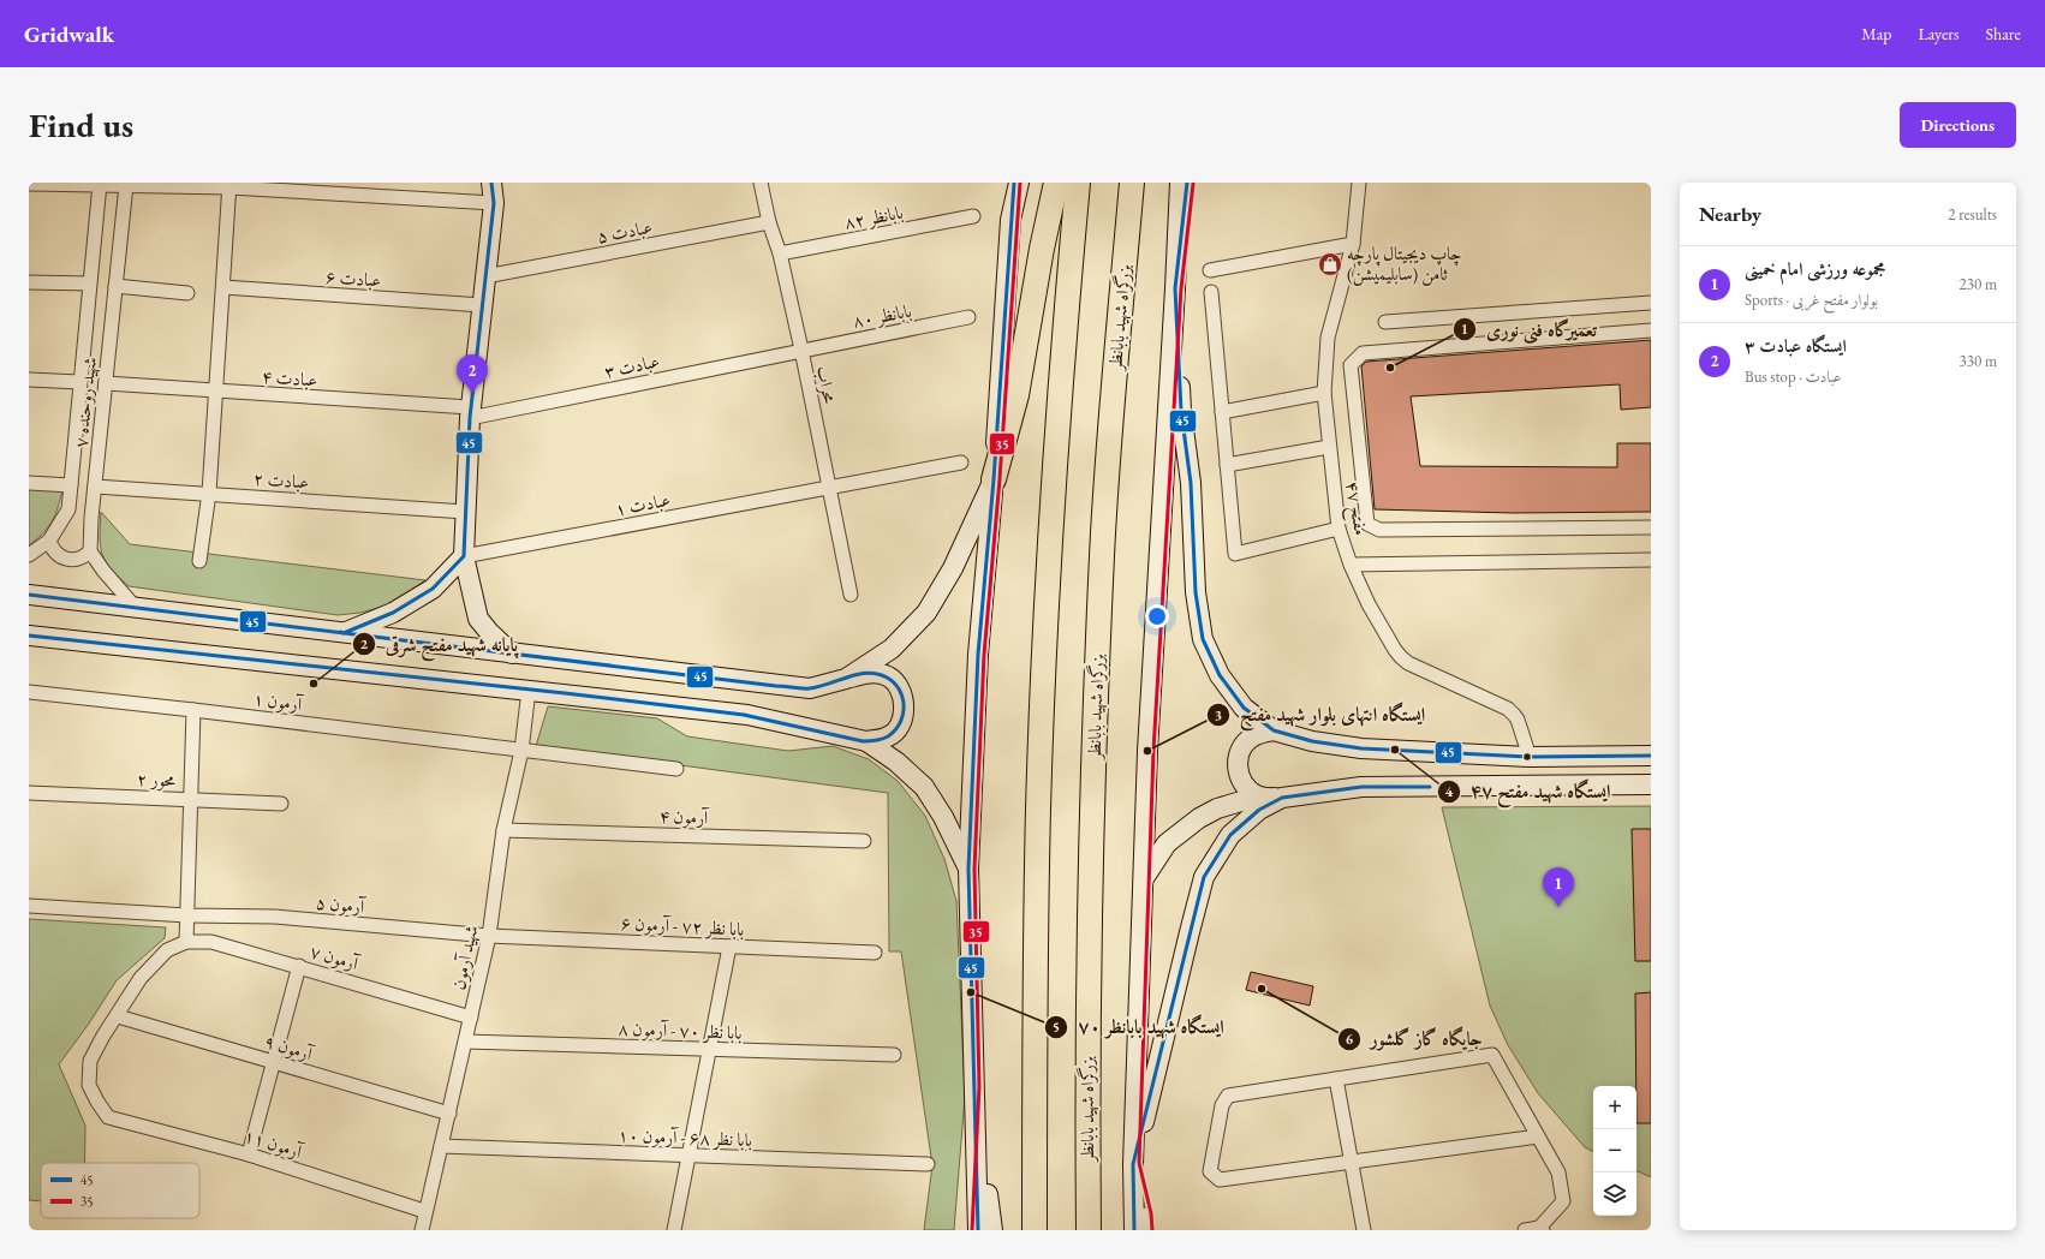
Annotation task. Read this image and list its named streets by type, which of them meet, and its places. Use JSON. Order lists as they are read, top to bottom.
{
  "streets": {
    "highway": ["بزرگراه شهید بابانظر"],
    "street": [
      "بابانظر ۸۲",
      "عبادت ۵",
      "عبادت ۶",
      "بابانظر ۸۰",
      "عبادت ۳",
      "عبادت ۴",
      "محراب",
      "شهید روحنده ۷",
      "عبادت ۲",
      "عبادت ۱",
      "مفتح ۴۷",
      "آرمون ۱",
      "محور ۲",
      "آرمون ۴",
      "آرمون ۵",
      "بابا نظر ۷۲ - آرمون ۶",
      "آرمون ۷",
      "شهید آرمون",
      "بابا نظر ۷۰ - آرمون ۸",
      "آرمون ۹",
      "بابا نظر ۶۸ - آرمون ۱۰",
      "آرمون ۱۱"
    ]
  },
  "crossings": [
    ["بابانظر ۸۲", "محراب"],
    ["عبادت ۵", "محراب"],
    ["بابانظر ۸۰", "عبادت ۳"],
    ["بابانظر ۸۰", "محراب"],
    ["عبادت ۳", "عبادت ۴"],
    ["عبادت ۳", "محراب"],
    ["عبادت ۴", "شهید روحنده ۷"],
    ["محراب", "عبادت ۱"],
    ["شهید روحنده ۷", "عبادت ۲"],
    ["آرمون ۱", "شهید آرمون"],
    ["آرمون ۴", "شهید آرمون"],
    ["آرمون ۵", "بابا نظر ۷۲ - آرمون ۶"],
    ["آرمون ۵", "شهید آرمون"],
    ["بابا نظر ۷۲ - آرمون ۶", "شهید آرمون"],
    ["آرمون ۷", "شهید آرمون"],
    ["شهید آرمون", "بابا نظر ۷۰ - آرمون ۸"],
    ["شهید آرمون", "آرمون ۹"],
    ["شهید آرمون", "بابا نظر ۶۸ - آرمون ۱۰"],
    ["شهید آرمون", "آرمون ۱۱"],
    ["آرمون ۹", "آرمون ۱۱"]
  ],
  "places": {
    "shop": ["چاپ دیجیتال پارچه ثامن (سابلیمیشن)"],
    "other": [
      "تعمیرگاه فنی نوری",
      "پایانه شهید مفتح شرقی",
      "ایستگاه شهید مفتح ۴۷",
      "ایستگاه انتهای بلوار شهید مفتح",
      "جایگاه گاز گلشور",
      "ایستگاه شهید بابانظر ۷۰"
    ]
  },
  "lines": ["transit line 45", "transit line 35"],
  "legend": ["45", "35"],
  "page": {
    "header": "Gridwalk",
    "nav": ["Map", "Layers", "Share"],
    "buttons": "Directions",
    "title": "Find us",
    "heading": ["Nearby", "2 results"],
    "list": [
      {
        "mark": "1",
        "name": "مجموعه ورزشی امام خمینی",
        "note": "Sports · بولوار مفتح غربی",
        "value": "230 m"
      },
      {
        "mark": "2",
        "name": "ایستگاه عبادت ۳",
        "note": "Bus stop · عبادت",
        "value": "330 m"
      }
    ],
    "pins": ["2", "1"],
    "map_buttons": ["+", "−"]
  }
}
